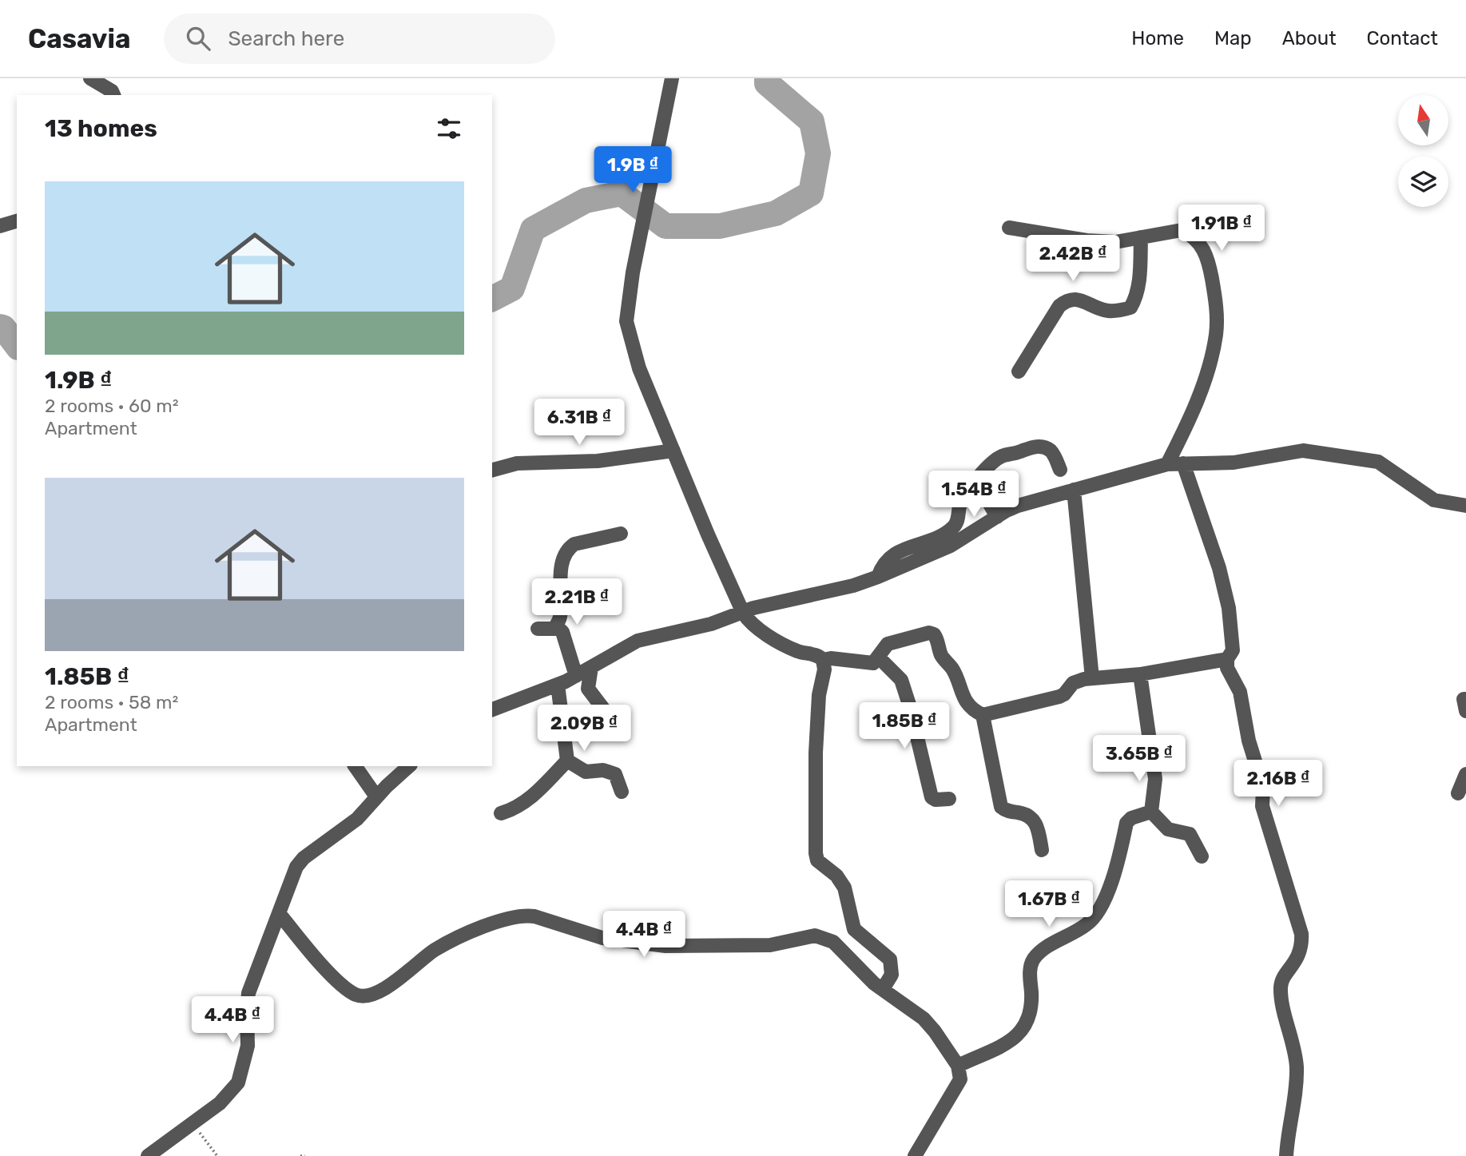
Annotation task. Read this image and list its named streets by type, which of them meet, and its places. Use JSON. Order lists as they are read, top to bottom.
{
  "north": "top",
  "page": {
    "header": "Casavia",
    "search": "Search here",
    "nav": [
      "Home",
      "Map",
      "About",
      "Contact"
    ],
    "heading": "13 homes",
    "price": [
      "1.9B ₫",
      "1.91B ₫",
      "2.42B ₫",
      "6.31B ₫",
      "1.54B ₫",
      "2.21B ₫",
      "1.85B ₫",
      "2.09B ₫",
      "3.65B ₫",
      "2.16B ₫",
      "1.67B ₫",
      "4.4B ₫",
      "4.4B ₫"
    ],
    "list": [
      {
        "name": "1.9B ₫",
        "note": "2 rooms · 60 m² · Apartment"
      },
      {
        "name": "1.85B ₫",
        "note": "2 rooms · 58 m² · Apartment"
      }
    ]
  }
}
